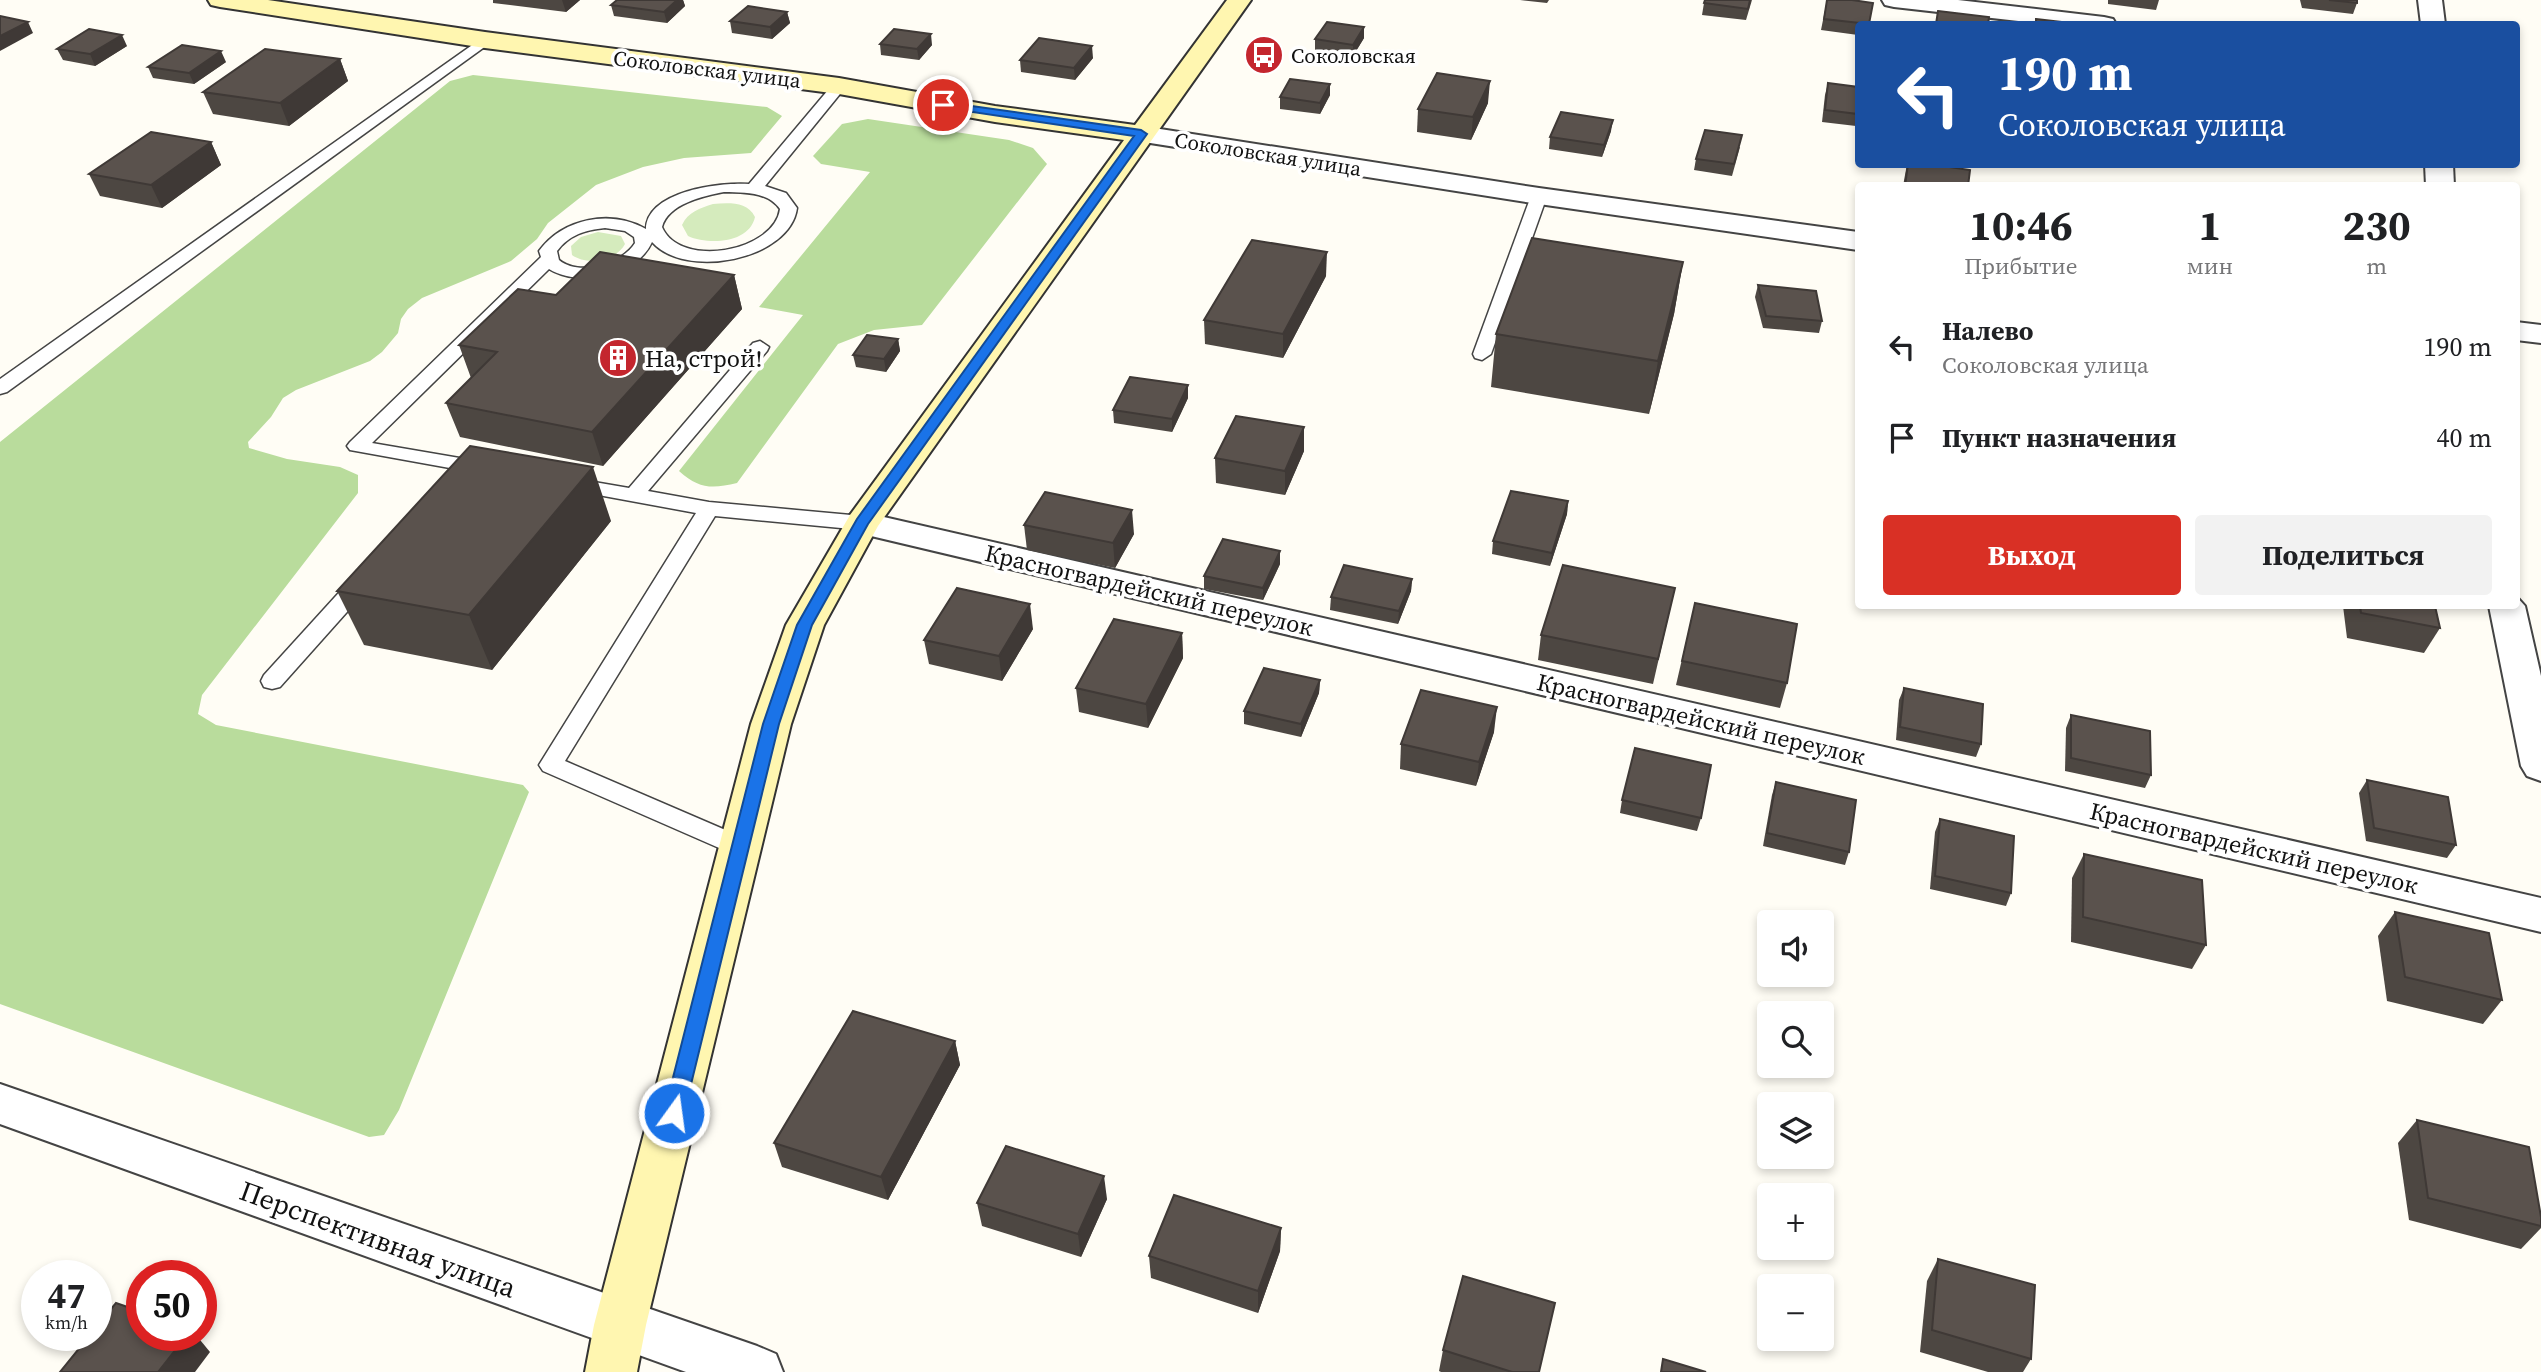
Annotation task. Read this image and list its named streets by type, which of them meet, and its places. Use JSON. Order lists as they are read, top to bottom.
{
  "streets": {
    "main road": ["Соколовская улица"],
    "street": ["Красногвардейский переулок", "Перспективная улица"]
  },
  "places": {
    "bus stop": ["Соколовская"],
    "building": ["На, строй!"]
  },
  "page": {
    "turn": ["190 m", "Соколовская улица"],
    "eta": [
      "10:46",
      "Прибытие",
      "1",
      "мин",
      "230",
      "m"
    ],
    "list": [
      {
        "name": "Налево",
        "note": "Соколовская улица",
        "value": "190 m"
      },
      {
        "name": "Пункт назначения",
        "value": "40 m"
      }
    ],
    "buttons": ["Выход", "Поделиться"],
    "map_buttons": ["+", "−"],
    "speed": "47 km/h",
    "limit": "50"
  }
}
